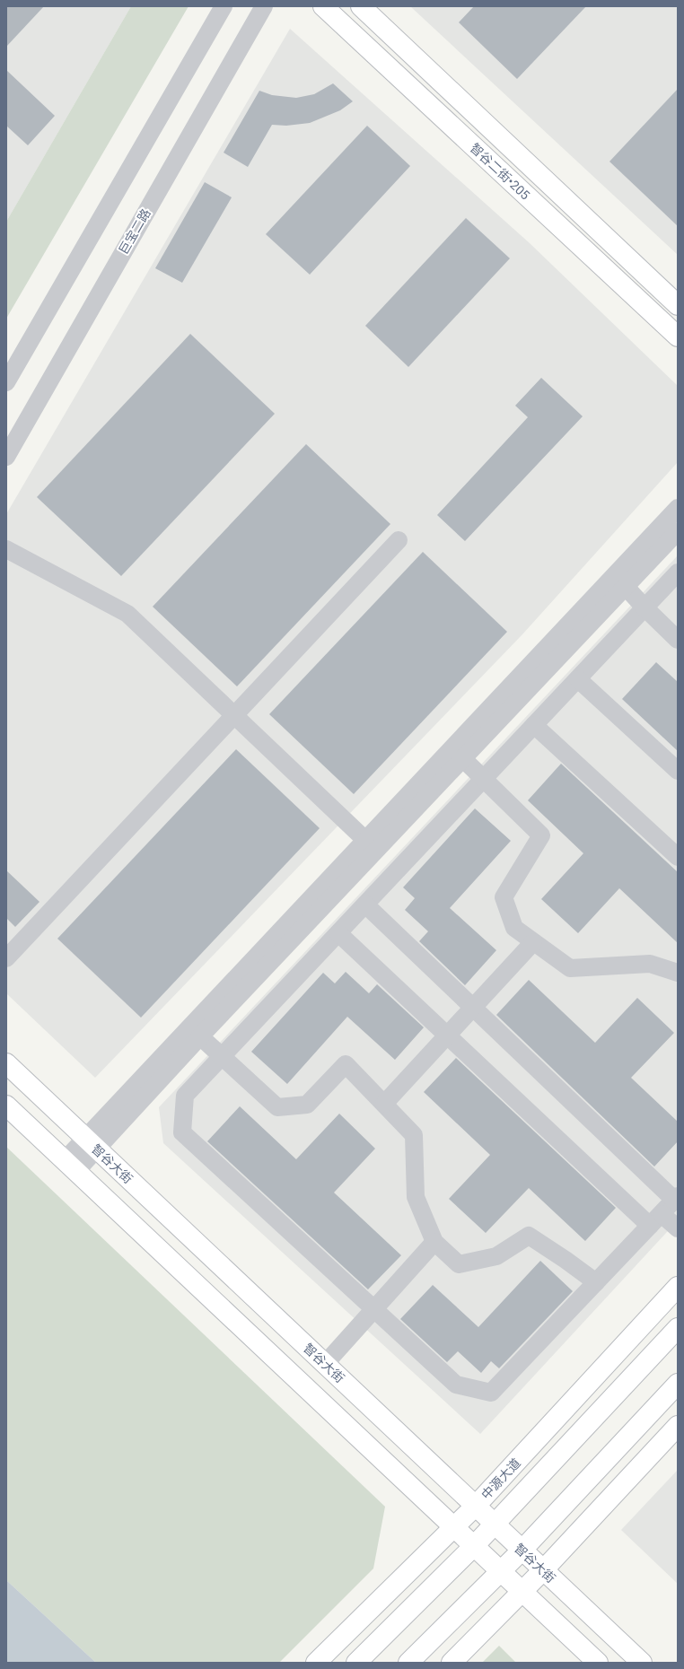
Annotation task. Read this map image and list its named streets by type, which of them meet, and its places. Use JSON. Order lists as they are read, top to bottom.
{
  "streets": {
    "main road": ["智谷二街•205", "智谷大街", "中源大道"],
    "street": ["巨宝二路"]
  },
  "crossings": [
    ["智谷大街", "中源大道"]
  ]
}
